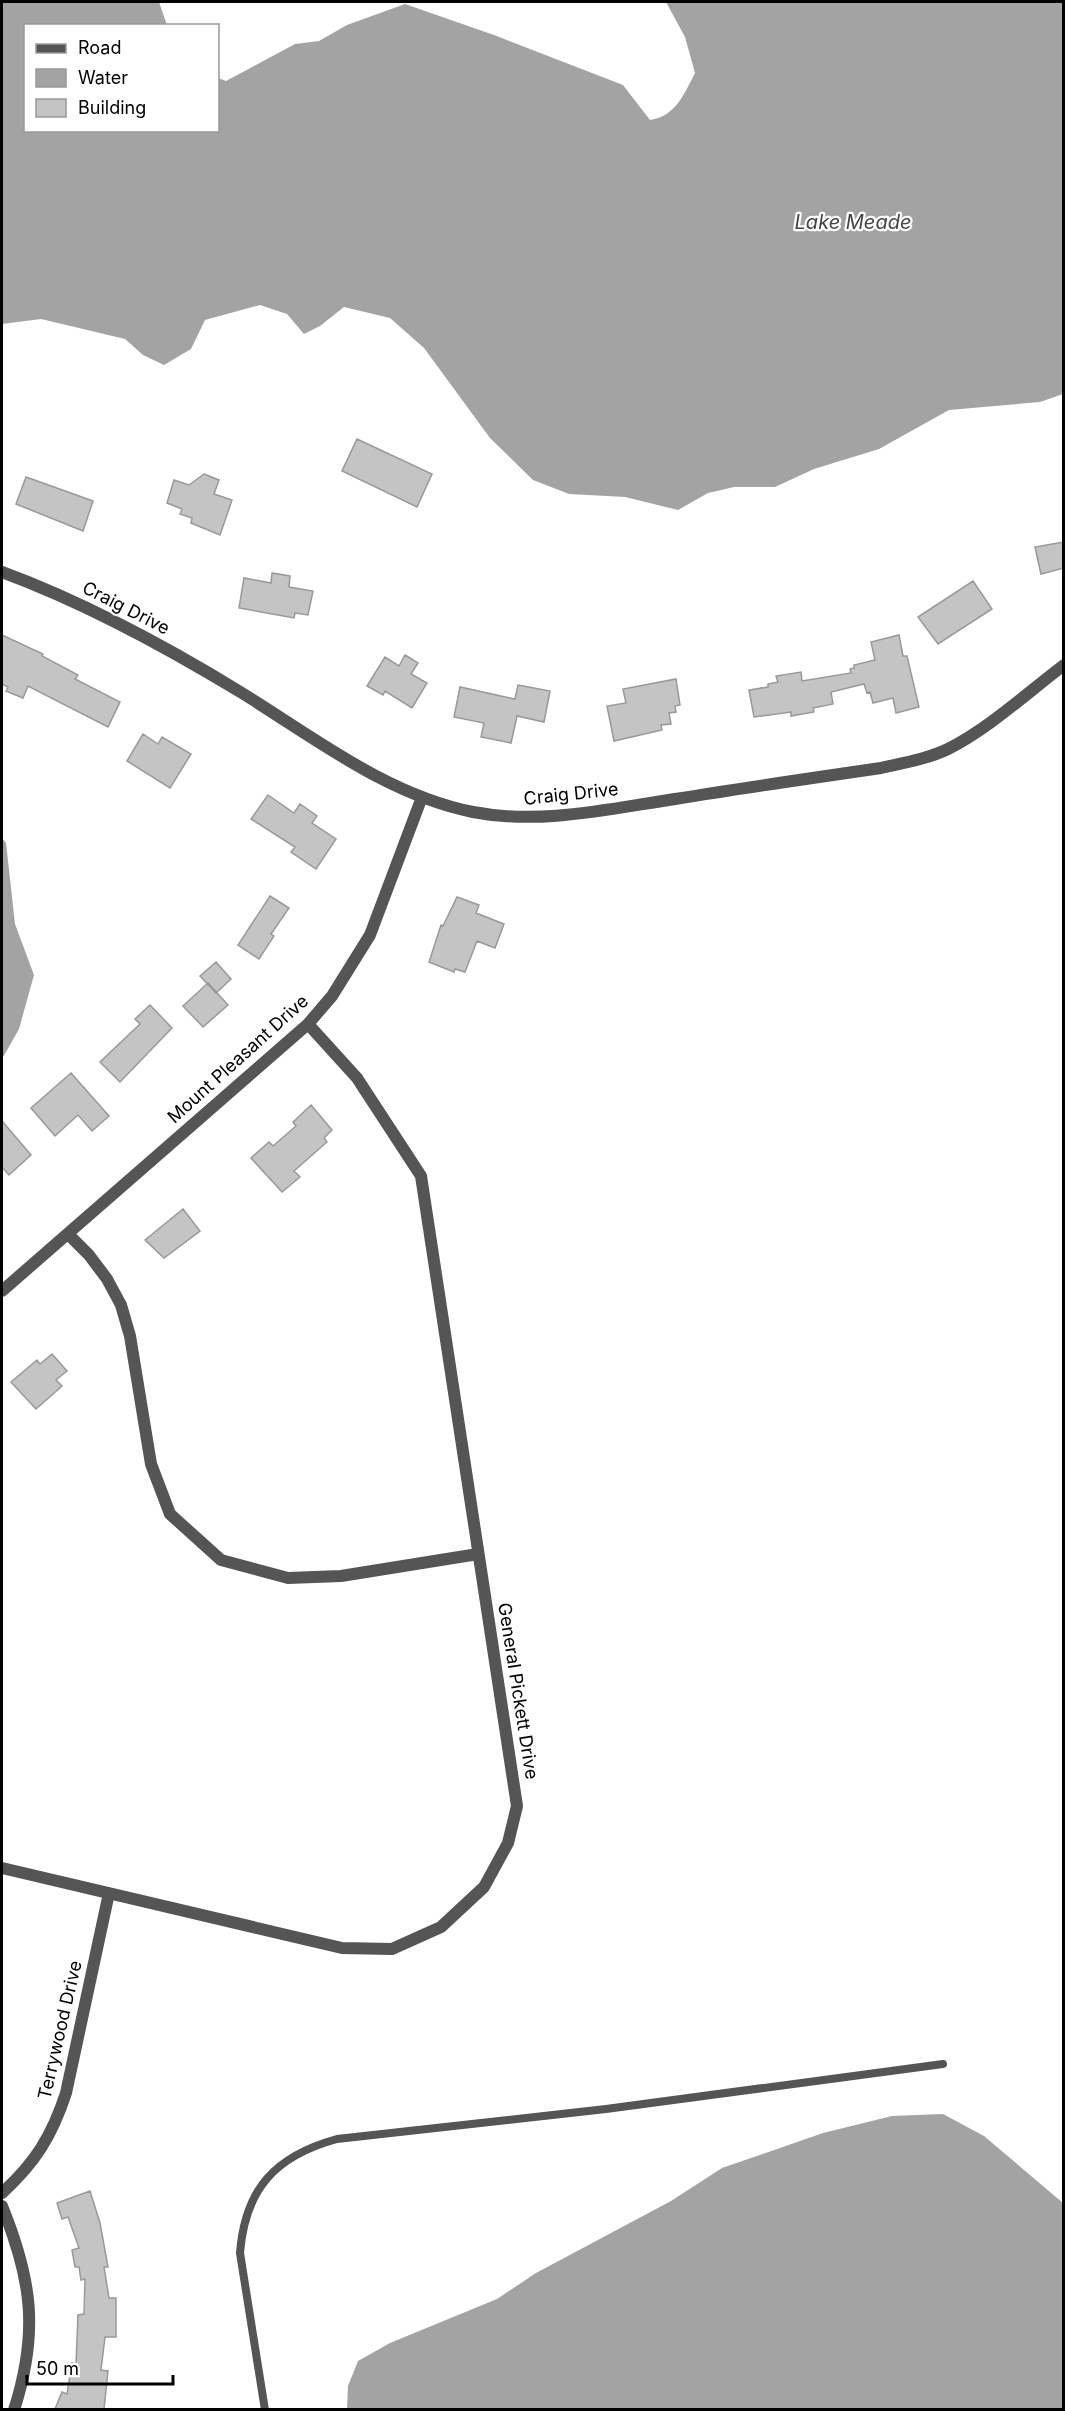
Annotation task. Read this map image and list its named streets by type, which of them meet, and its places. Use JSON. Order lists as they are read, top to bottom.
{
  "streets": {
    "street": [
      "Craig Drive",
      "Mount Pleasant Drive",
      "General Pickett Drive",
      "Terrywood Drive"
    ]
  },
  "crossings": [
    ["Craig Drive", "Mount Pleasant Drive"],
    ["Mount Pleasant Drive", "General Pickett Drive"],
    ["General Pickett Drive", "Terrywood Drive"]
  ],
  "water": ["Lake Meade"],
  "legend": ["Road", "Water", "Building"],
  "scale_bar": "50 m"
}
